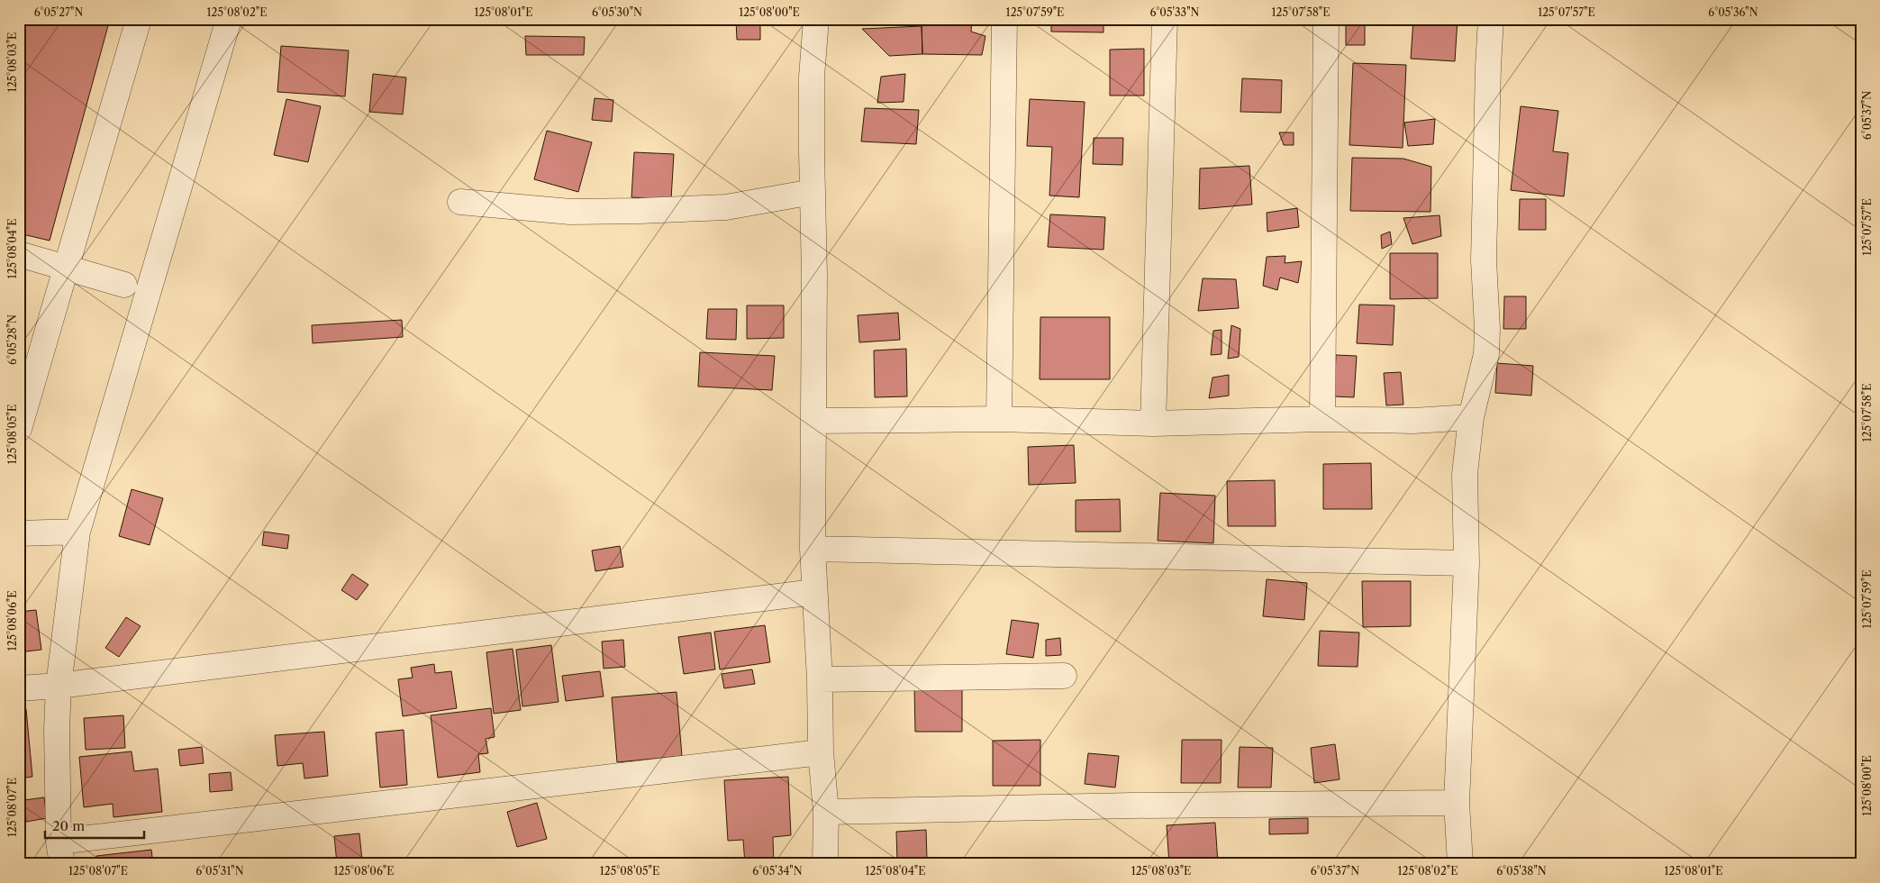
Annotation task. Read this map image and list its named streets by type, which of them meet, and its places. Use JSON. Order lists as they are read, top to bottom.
{
  "scale_bar": "20 m",
  "coordinates": [
    "6°05'27\"N",
    "125°08'02\"E",
    "125°08'01\"E",
    "6°05'30\"N",
    "125°08'00\"E",
    "125°07'59\"E",
    "6°05'33\"N",
    "125°07'58\"E",
    "125°07'57\"E",
    "6°05'36\"N",
    "125°08'03\"E",
    "6°05'37\"N",
    "125°08'04\"E",
    "6°05'28\"N",
    "125°08'05\"E",
    "125°08'06\"E",
    "125°08'07\"E",
    "6°05'31\"N",
    "6°05'34\"N",
    "6°05'38\"N"
  ]
}
